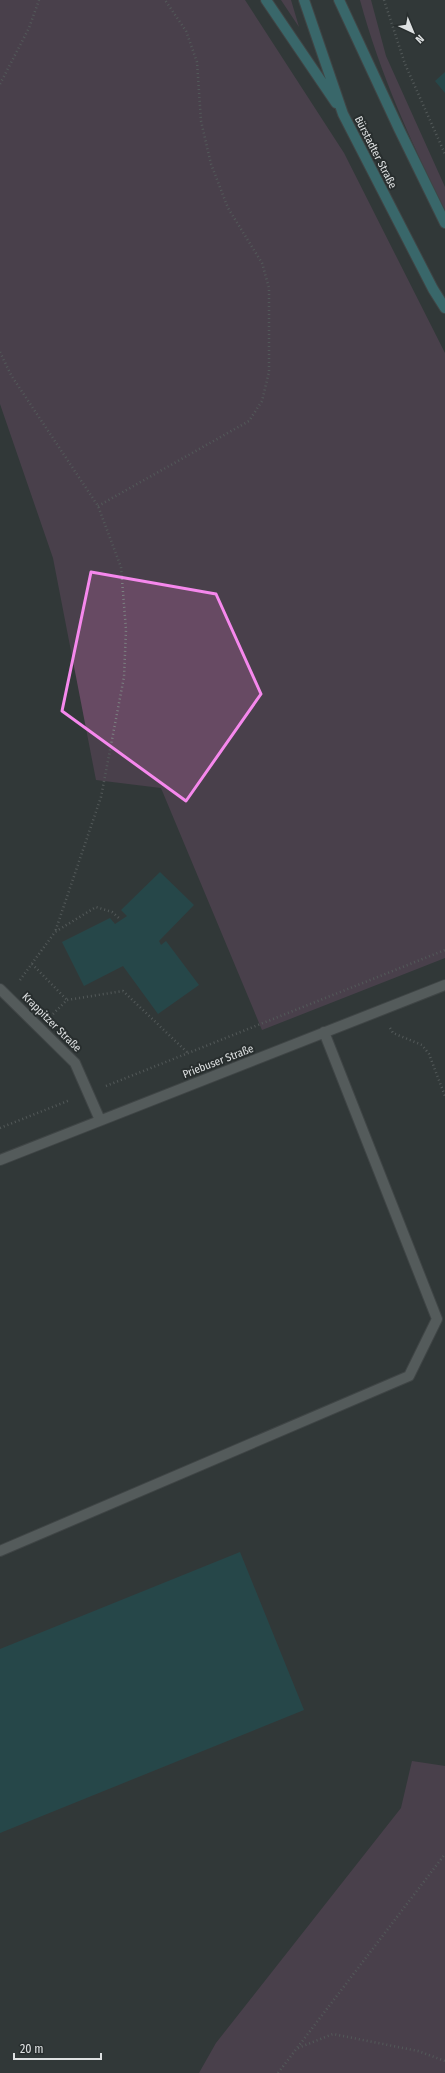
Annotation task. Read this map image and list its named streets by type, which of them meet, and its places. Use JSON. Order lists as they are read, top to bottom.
{
  "streets": {
    "main road": ["Bürstadter Straße"],
    "street": ["Krappitzer Straße", "Priebuser Straße"]
  },
  "crossings": [
    ["Krappitzer Straße", "Priebuser Straße"]
  ],
  "scale_bar": "20 m",
  "north": "bottom right"
}
